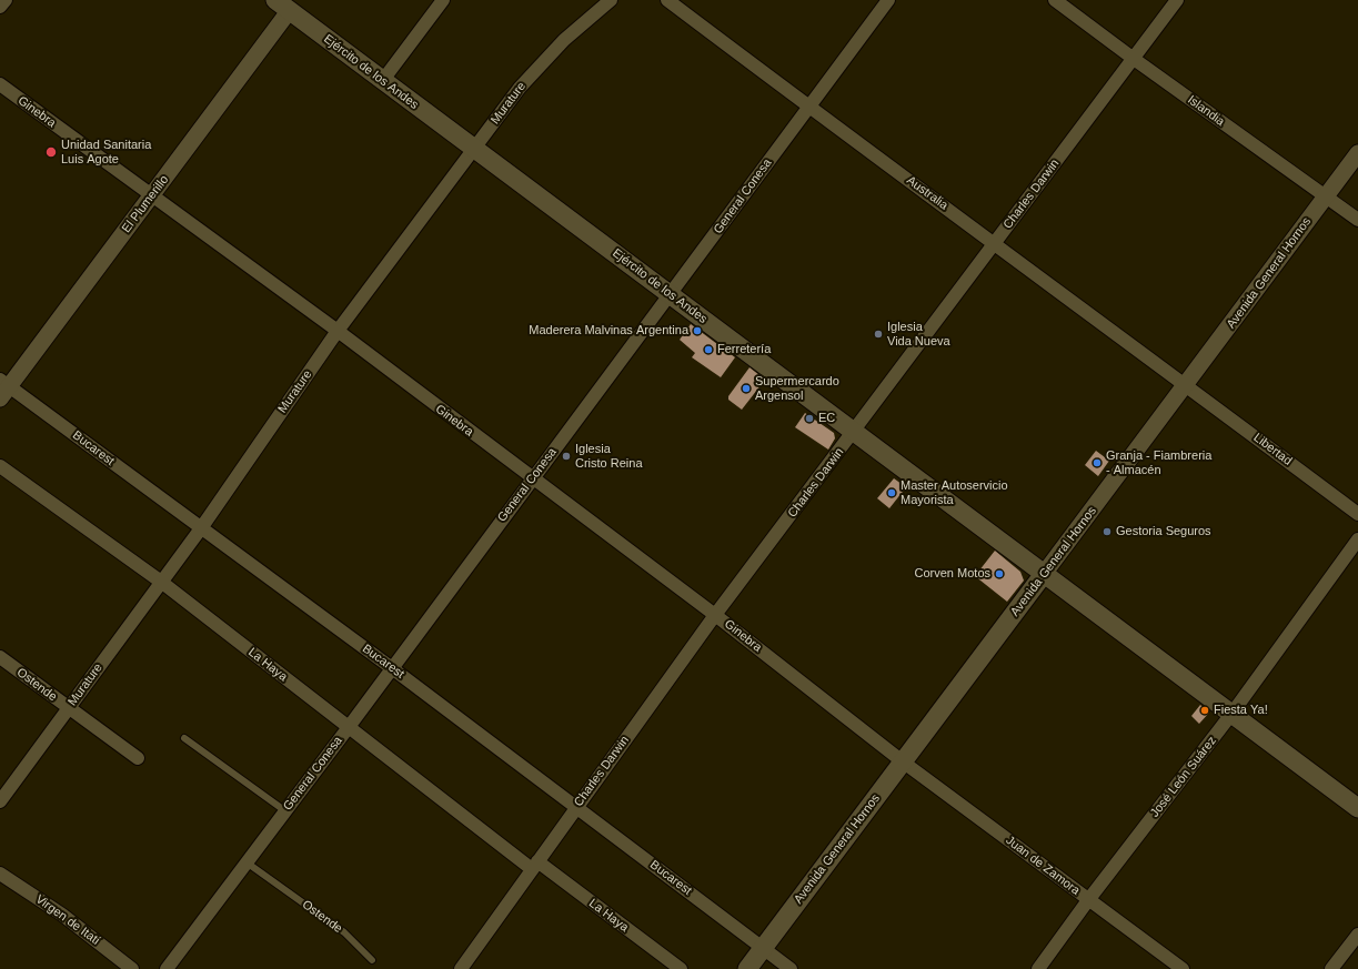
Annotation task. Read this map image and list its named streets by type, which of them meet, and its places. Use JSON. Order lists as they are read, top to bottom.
{
  "streets": {
    "main road": ["Ejército de los Andes", "Avenida General Hornos"],
    "street": [
      "Murature",
      "Islandia",
      "Ginebra",
      "Australia",
      "Charles Darwin",
      "General Conesa",
      "El Plumerillo",
      "Bucarest",
      "Libertad",
      "La Haya",
      "Ostende",
      "José León Suárez",
      "Juan de Zamora",
      "Virgen de Itatí"
    ]
  },
  "crossings": [
    ["Ejército de los Andes", "Murature"],
    ["Ejército de los Andes", "Charles Darwin"],
    ["Ejército de los Andes", "General Conesa"],
    ["Ejército de los Andes", "El Plumerillo"],
    ["Ejército de los Andes", "Avenida General Hornos"],
    ["Ejército de los Andes", "José León Suárez"],
    ["Murature", "Ginebra"],
    ["Murature", "Bucarest"],
    ["Murature", "La Haya"],
    ["Murature", "Ostende"],
    ["Islandia", "Charles Darwin"],
    ["Islandia", "Avenida General Hornos"],
    ["Ginebra", "Charles Darwin"],
    ["Ginebra", "General Conesa"],
    ["Ginebra", "El Plumerillo"],
    ["Ginebra", "Avenida General Hornos"],
    ["Ginebra", "Juan de Zamora"],
    ["Australia", "Charles Darwin"],
    ["Australia", "General Conesa"],
    ["Australia", "Avenida General Hornos"],
    ["Australia", "Libertad"],
    ["Charles Darwin", "Bucarest"],
    ["Charles Darwin", "La Haya"],
    ["General Conesa", "Bucarest"],
    ["General Conesa", "La Haya"],
    ["General Conesa", "Ostende"],
    ["El Plumerillo", "Bucarest"],
    ["Avenida General Hornos", "Bucarest"],
    ["Avenida General Hornos", "Libertad"],
    ["Avenida General Hornos", "Juan de Zamora"],
    ["José León Suárez", "Juan de Zamora"]
  ],
  "places": [
    "Unidad Sanitaria Luis Agote",
    "Maderera Malvinas Argentina",
    "Iglesia Vida Nueva",
    "Ferretería",
    "Supermercardo Argensol",
    "EC",
    "Iglesia Cristo Reina",
    "Granja - Fiambreria - Almacén",
    "Master Autoservicio Mayorista",
    "Gestoria Seguros",
    "Corven Motos",
    "Fiesta Ya!"
  ]
}
